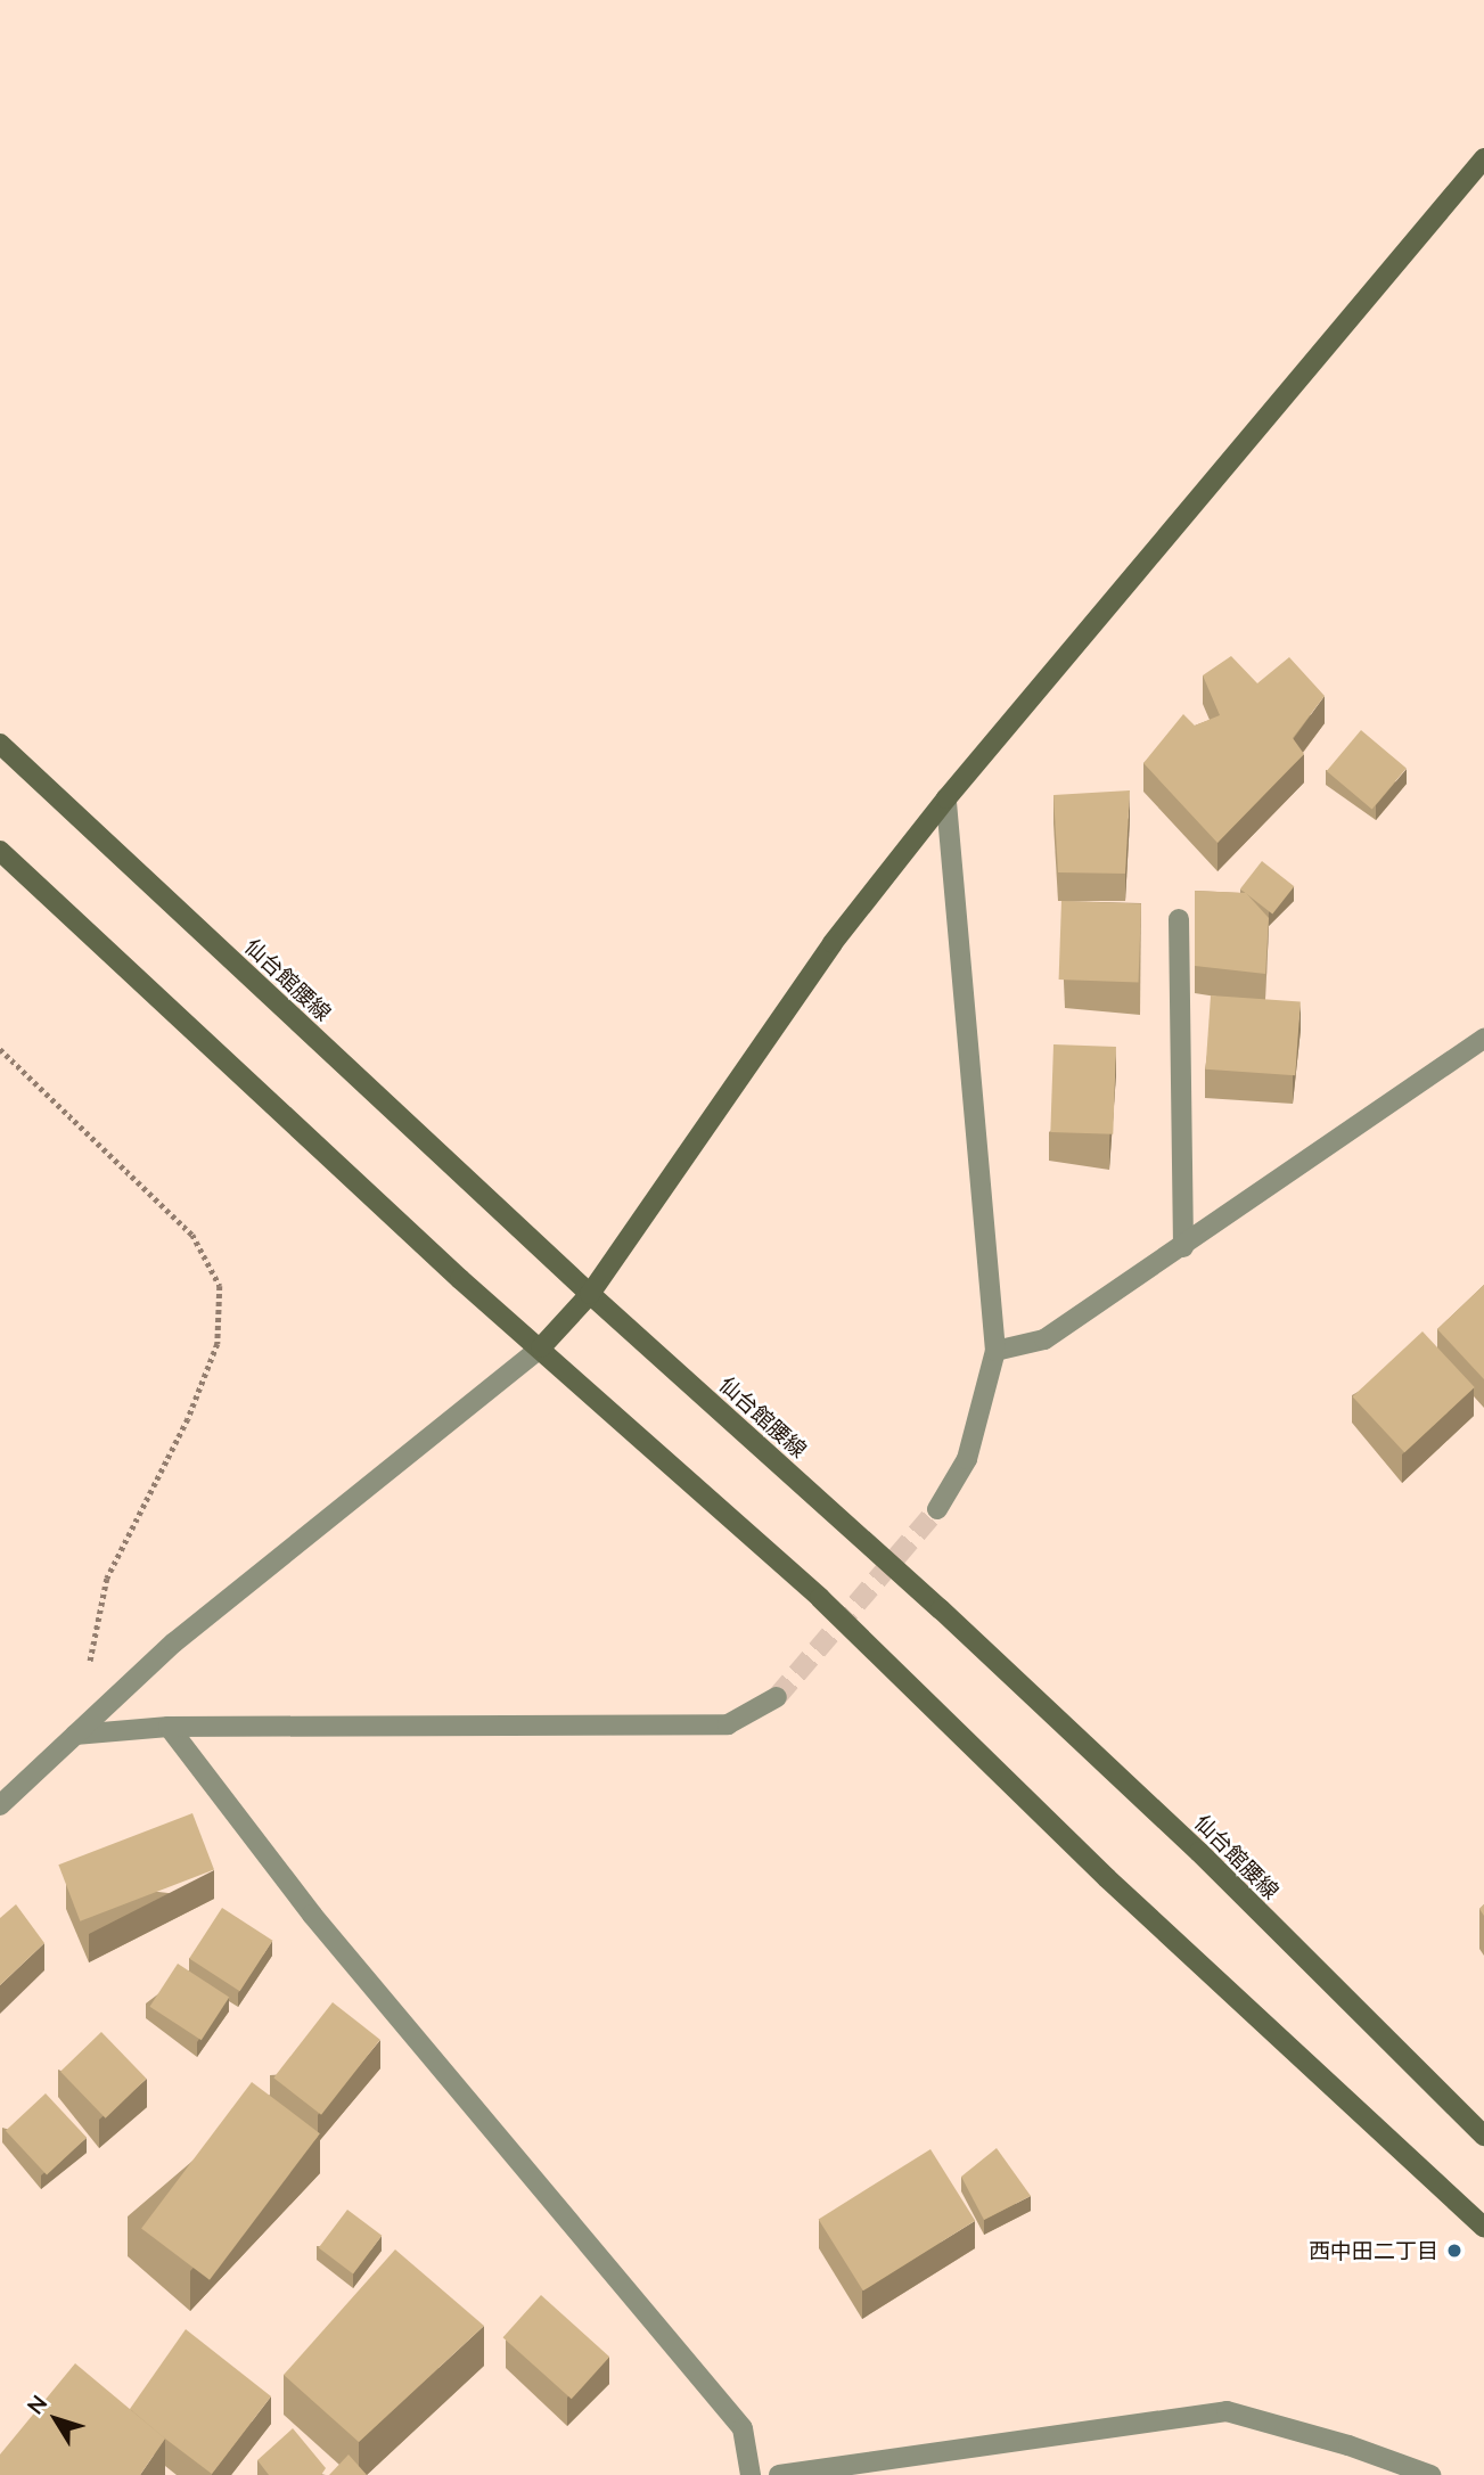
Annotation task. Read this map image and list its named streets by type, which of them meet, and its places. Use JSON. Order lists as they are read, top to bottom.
{
  "streets": {
    "main road": ["仙台館腰線"]
  },
  "places": ["西中田二丁目"],
  "north": "top left"
}
